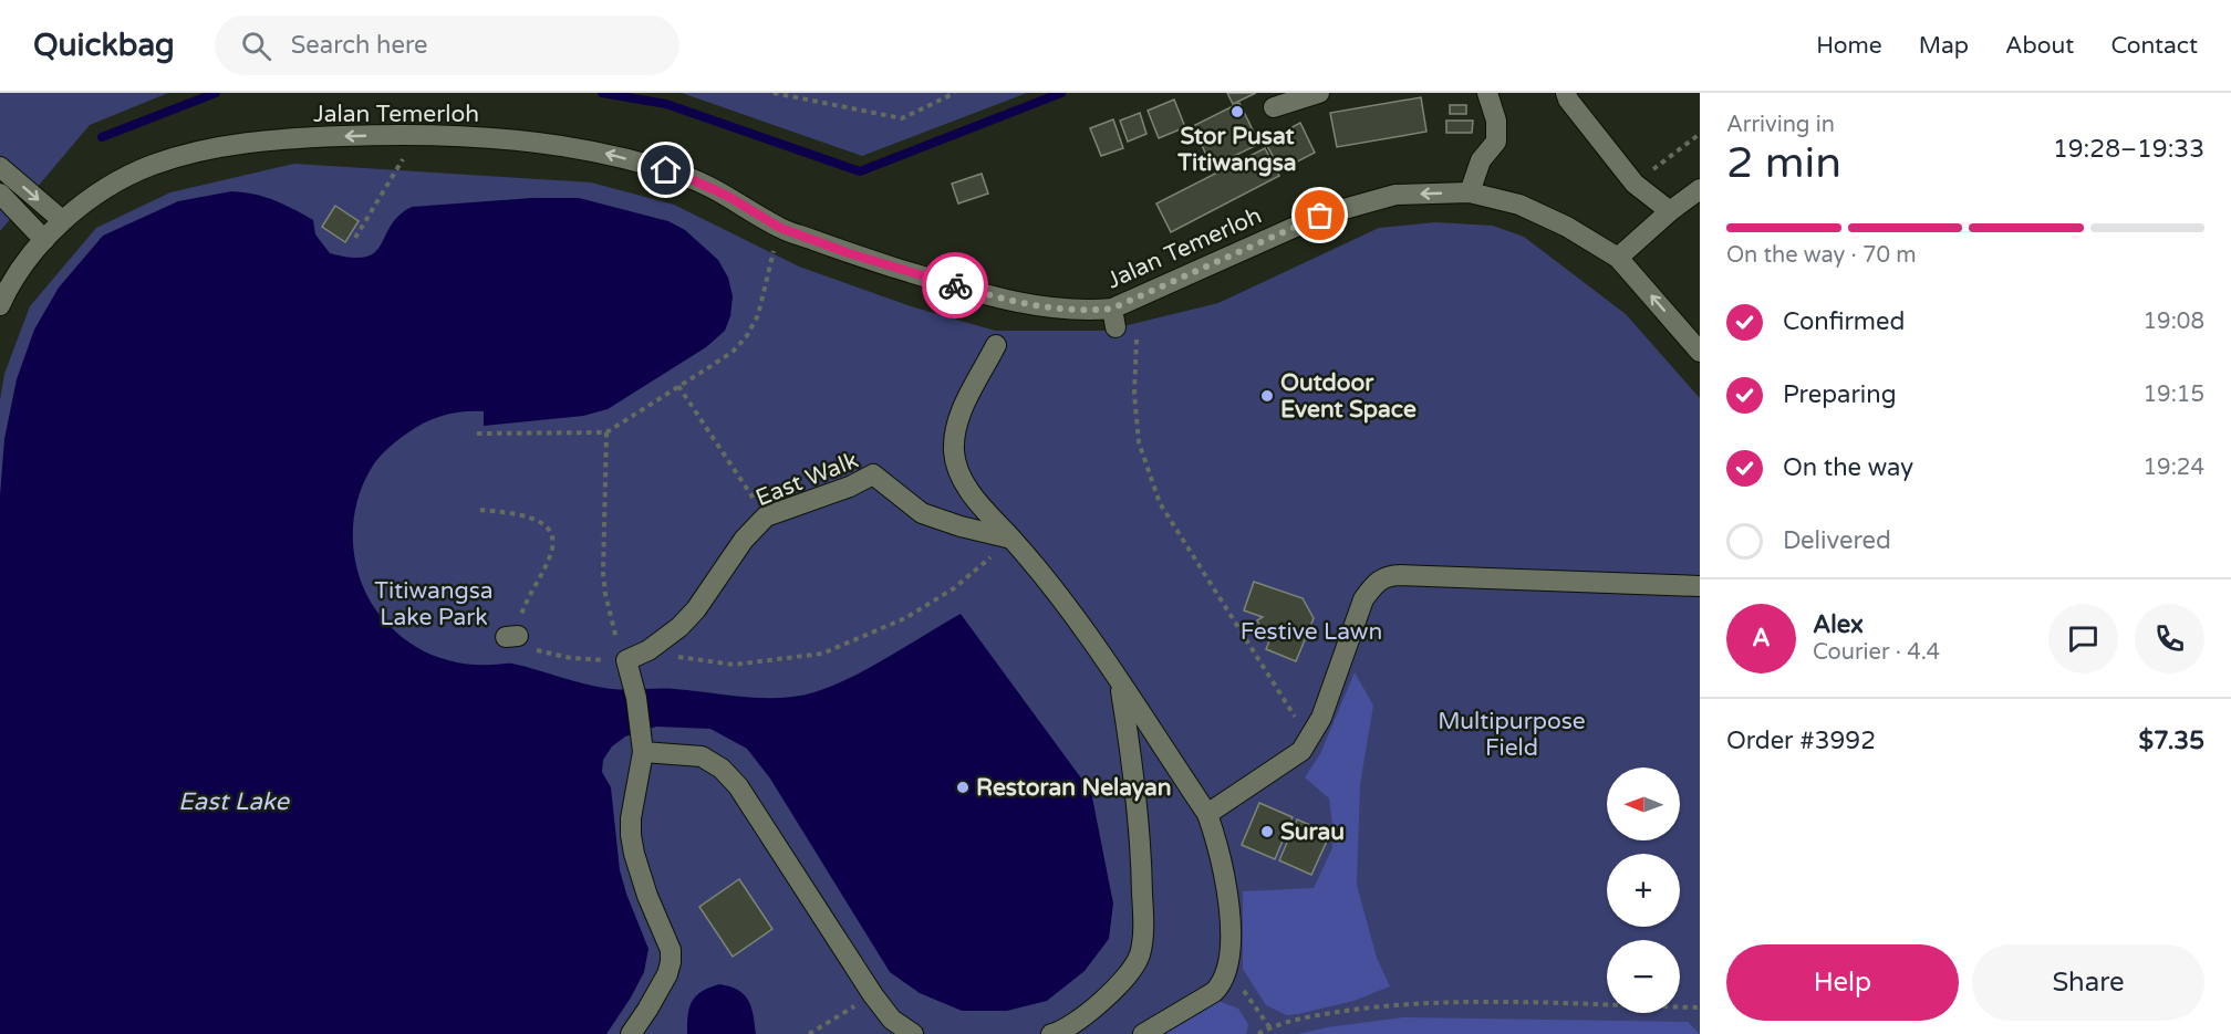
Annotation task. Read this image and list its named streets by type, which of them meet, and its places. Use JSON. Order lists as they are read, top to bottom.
{
  "streets": {
    "street": ["Jalan Temerloh", "East Walk"]
  },
  "one_way": ["Jalan Temerloh"],
  "water": ["East Lake"],
  "parks": ["Titiwangsa Lake Park", "Festive Lawn", "Multipurpose Field"],
  "places": [
    "Stor Pusat Titiwangsa",
    "Outdoor Event Space",
    "Restoran Nelayan",
    "Surau"
  ],
  "north": "left",
  "page": {
    "header": "Quickbag",
    "search": "Search here",
    "nav": [
      "Home",
      "Map",
      "About",
      "Contact"
    ],
    "heading": ["2 min", "Arriving in", "19:28–19:33"],
    "panel": [
      "Alex",
      "Courier · 4.4",
      "Order #3992",
      "$7.35"
    ],
    "bar": "On the way · 70 m",
    "list": [
      ["Confirmed", "19:08"],
      ["Preparing", "19:15"],
      ["On the way", "19:24"],
      "Delivered"
    ],
    "round": "A",
    "map_buttons": ["+", "−"],
    "buttons": ["Help", "Share"]
  }
}
